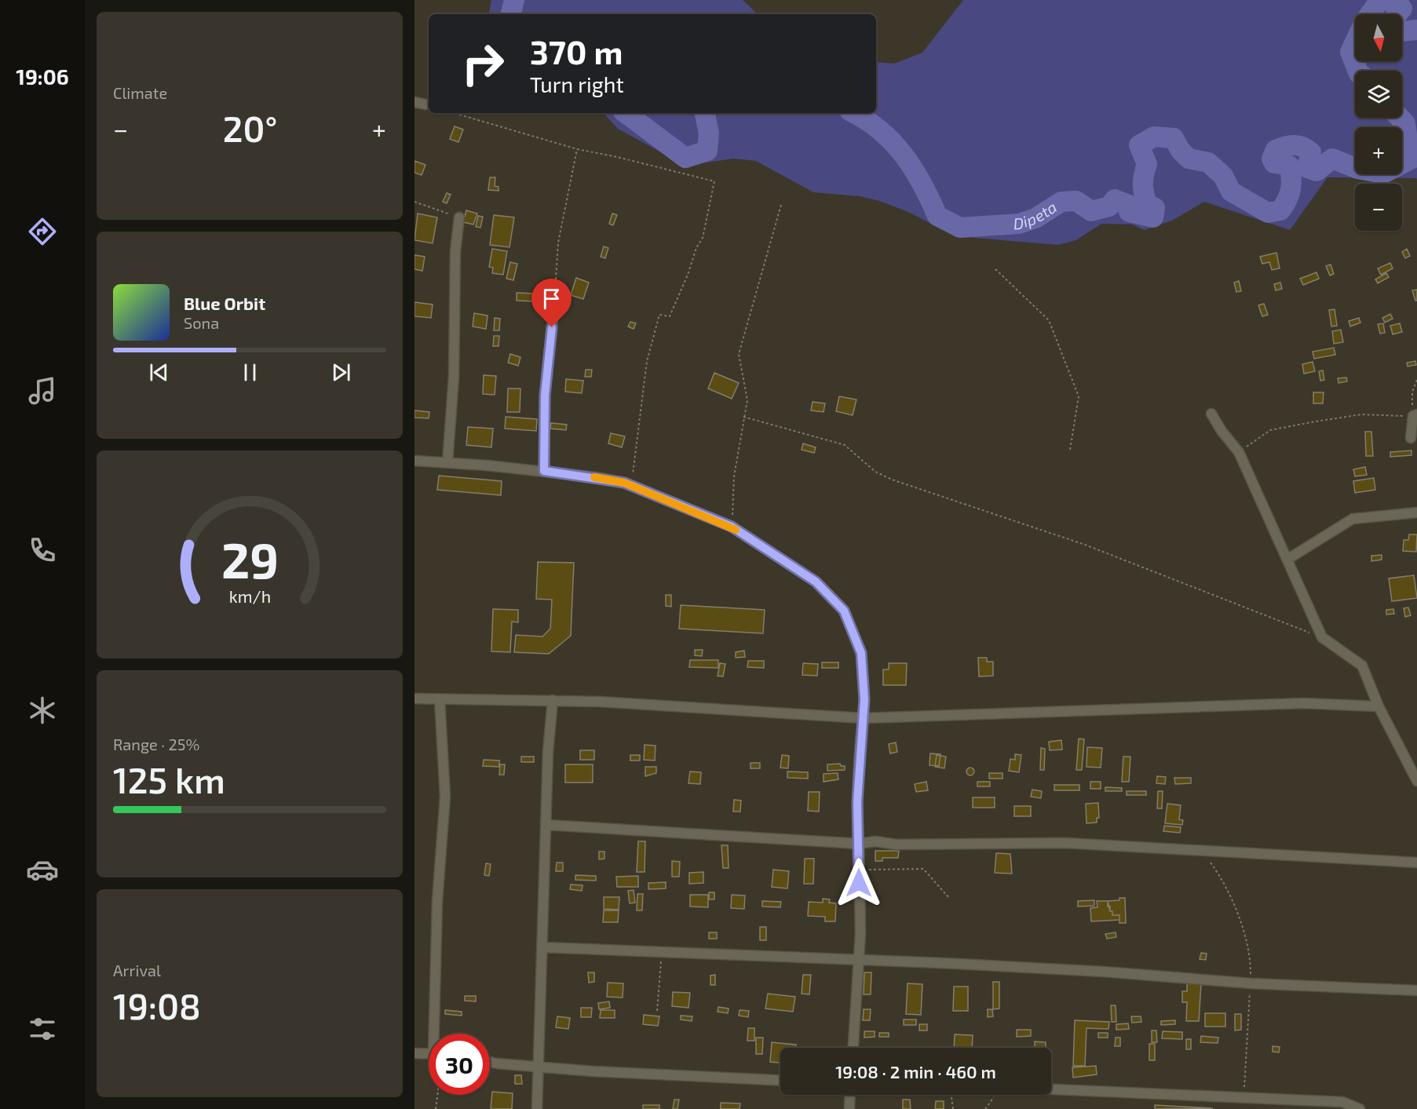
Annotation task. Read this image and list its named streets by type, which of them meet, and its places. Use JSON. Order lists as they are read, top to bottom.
{
  "water": ["Dipeta"],
  "north": "bottom",
  "page": {
    "tabs": "19:06",
    "tile": [
      "Climate",
      ["Range · 25%", "125 km"],
      ["Arrival", "19:08"]
    ],
    "map_buttons": ["+", "−"],
    "turn": ["370 m", "Turn right"],
    "heat": ["−", "20°", "+"],
    "song": ["Blue Orbit", "Sona"],
    "limit": "30",
    "trip": "19:08 · 2 min · 460 m",
    "gauge": ["29", "km/h"]
  }
}
